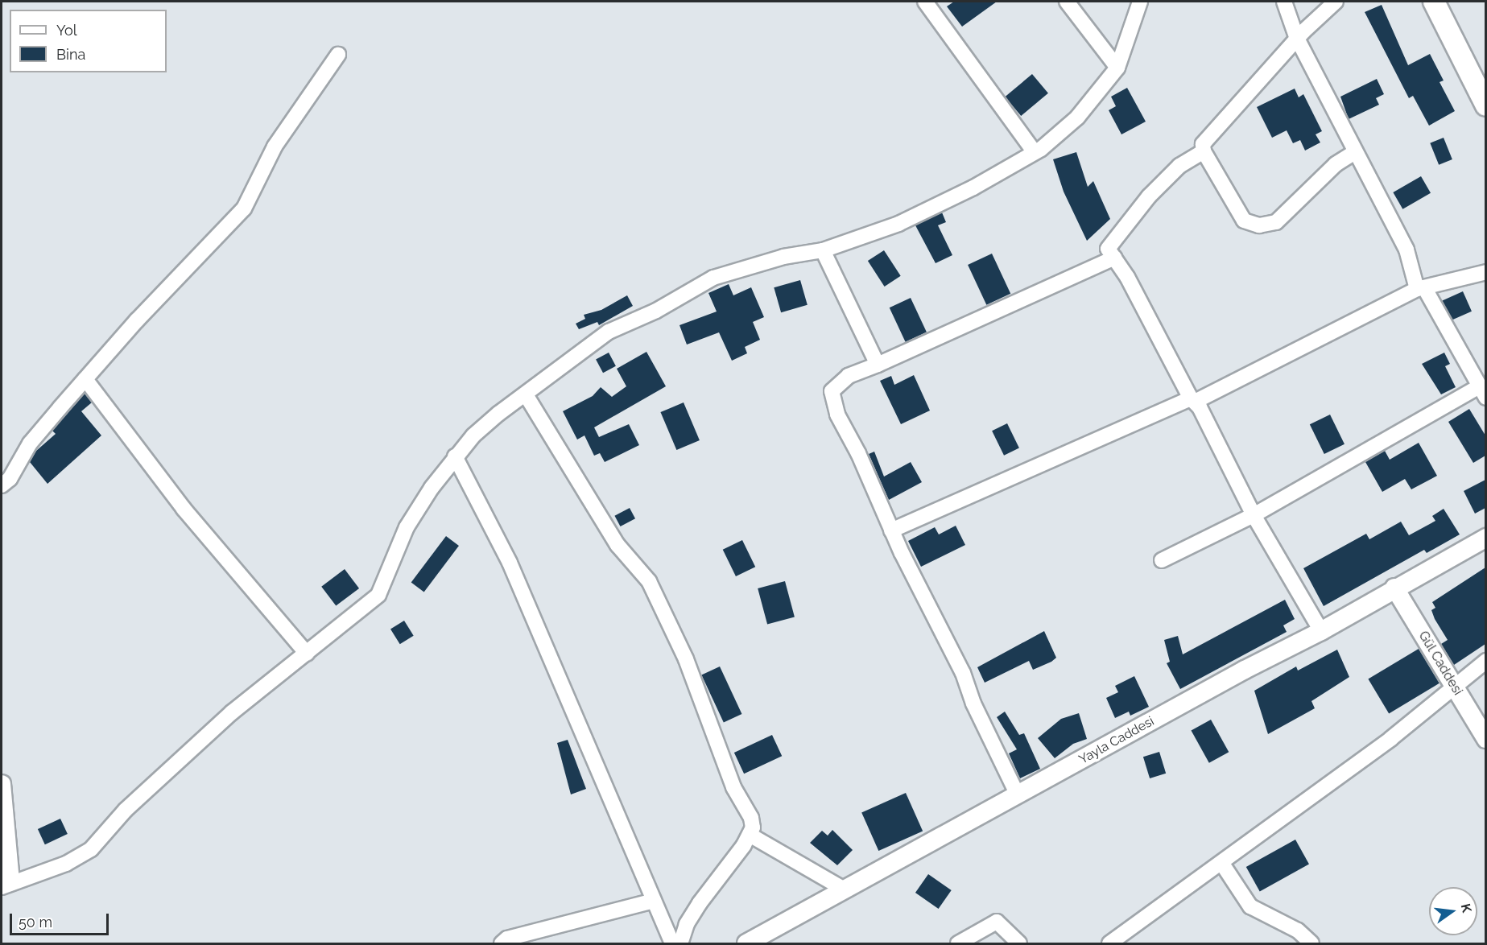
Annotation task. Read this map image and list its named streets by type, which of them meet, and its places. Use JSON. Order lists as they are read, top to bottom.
{
  "streets": {
    "street": ["Gül Caddesi", "Yayla Caddesi"]
  },
  "crossings": [
    ["Gül Caddesi", "Yayla Caddesi"]
  ],
  "legend": ["Yol", "Bina"],
  "scale_bar": "50 m",
  "north": "right"
}
